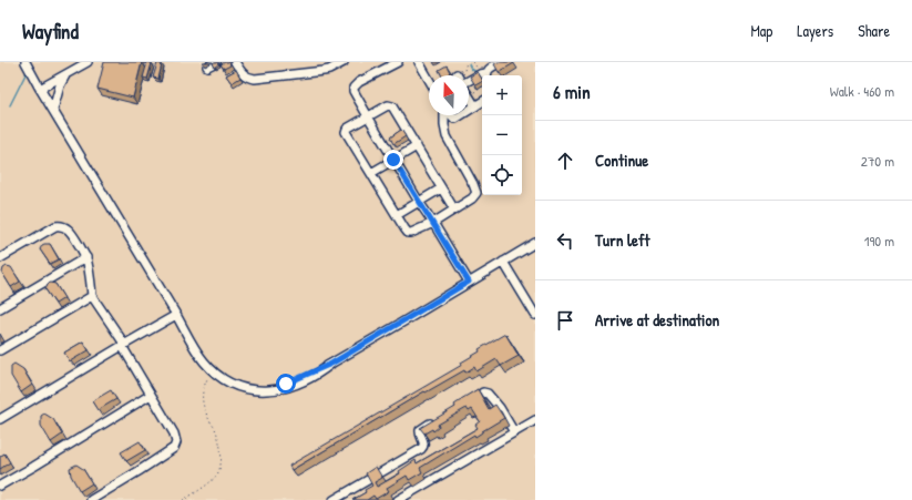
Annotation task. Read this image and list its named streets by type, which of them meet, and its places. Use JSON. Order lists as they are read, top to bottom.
{
  "north": "top",
  "page": {
    "header": "Wayfind",
    "nav": ["Map", "Layers", "Share"],
    "heading": ["6 min", "Walk · 460 m"],
    "map_buttons": ["+", "−"],
    "list": [
      ["Continue", "270 m"],
      ["Turn left", "190 m"],
      "Arrive at destination"
    ]
  }
}
